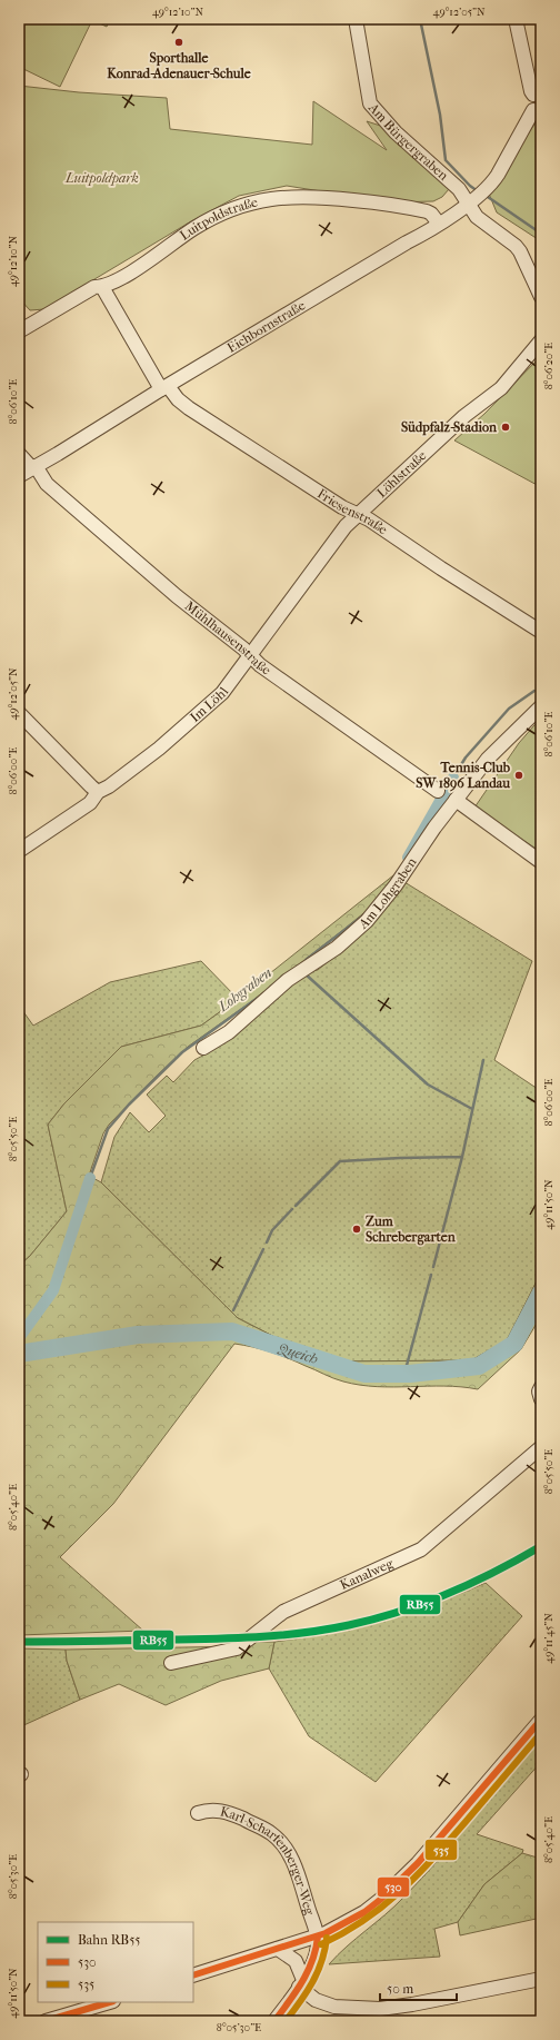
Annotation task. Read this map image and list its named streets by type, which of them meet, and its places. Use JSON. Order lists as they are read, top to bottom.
{
  "streets": {
    "street": [
      "Am Bürgergraben",
      "Luitpoldstraße",
      "Eichbornstraße",
      "Löhlstraße",
      "Friesenstraße",
      "Mühlhausenstraße",
      "Im Löhl",
      "Am Lohgraben",
      "Kanalweg",
      "Karl-Scharfenberger-Weg"
    ]
  },
  "crossings": [
    ["Am Bürgergraben", "Eichbornstraße"],
    ["Luitpoldstraße", "Eichbornstraße"],
    ["Luitpoldstraße", "Friesenstraße"],
    ["Eichbornstraße", "Friesenstraße"],
    ["Eichbornstraße", "Mühlhausenstraße"],
    ["Löhlstraße", "Friesenstraße"],
    ["Löhlstraße", "Im Löhl"],
    ["Friesenstraße", "Im Löhl"],
    ["Mühlhausenstraße", "Im Löhl"]
  ],
  "water": ["Lohgraben", "Queich"],
  "parks": ["Luitpoldpark"],
  "places": [
    "Sporthalle Konrad-Adenauer-Schule",
    "Südpfalz-Stadion",
    "Tennis-Club SW 1896 Landau",
    "Zum Schrebergarten"
  ],
  "lines": ["rail line RB55", "transit line 530", "transit line 535"],
  "legend": ["Bahn RB55", "530", "535"],
  "scale_bar": "50 m",
  "coordinates": [
    "49°12'10\"N",
    "49°12'05\"N",
    "8°06'20\"E",
    "8°06'10\"E",
    "8°06'00\"E",
    "8°05'50\"E",
    "49°11'50\"N",
    "8°05'40\"E",
    "49°11'45\"N",
    "8°05'30\"E"
  ]
}
